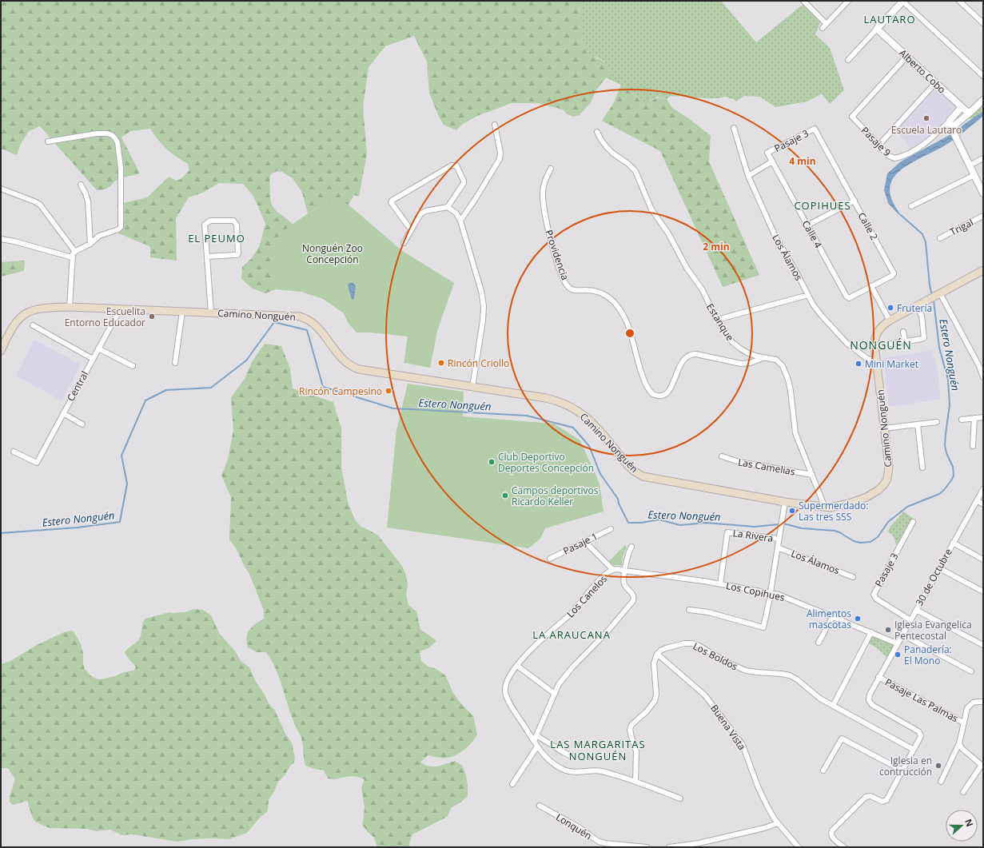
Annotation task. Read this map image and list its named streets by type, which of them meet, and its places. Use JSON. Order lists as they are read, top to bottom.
{
  "streets": {
    "main road": ["Camino Nonguén"],
    "street": [
      "Alberto Cobo",
      "Pasaje 3",
      "Pasaje 9",
      "Calle 2",
      "Trigal",
      "Calle 4",
      "Providencia",
      "Los Álamos",
      "Estanque",
      "Central",
      "Las Camelias",
      "La Rivera",
      "Pasaje 1",
      "30 de Octubre",
      "Los Copihues",
      "Los Canelos",
      "Los Boldos",
      "Pasaje Las Palmas",
      "Buena Vista",
      "Lonquén"
    ]
  },
  "crossings": [
    ["Alberto Cobo", "Pasaje 9"],
    ["Pasaje 3", "Calle 2"],
    ["Pasaje 3", "Calle 4"],
    ["Pasaje 3", "Los Álamos"],
    ["Pasaje 3", "30 de Octubre"],
    ["Calle 2", "Calle 4"],
    ["Providencia", "Estanque"],
    ["Los Álamos", "Camino Nonguén"],
    ["Camino Nonguén", "Estanque"],
    ["Camino Nonguén", "Central"],
    ["Estanque", "Las Camelias"],
    ["La Rivera", "Los Copihues"],
    ["30 de Octubre", "Los Copihues"],
    ["30 de Octubre", "Los Boldos"],
    ["30 de Octubre", "Pasaje Las Palmas"],
    ["Los Copihues", "Los Canelos"],
    ["Los Boldos", "Buena Vista"]
  ],
  "districts": [
    "LAUTARO",
    "COPIHUES",
    "EL PEUMO",
    "NONGUÉN",
    "LA ARAUCANA",
    "LAS MARGARITAS NONGUÉN"
  ],
  "water": ["Estero Nonguén"],
  "parks": ["Nonguén Zoo Concepción"],
  "places": [
    "Escuela Lautaro",
    "Frutería",
    "Escuelita Entorno Educador",
    "Rincón Criollo",
    "Mini Market",
    "Rincón Campesino",
    "Club Deportivo Deportes Concepción",
    "Campos deportivos Ricardo Keller",
    "Supermerdado: Las tres SSS",
    "Alimentos mascotas",
    "Iglesia Evangelica Pentecostal",
    "Panadería: El Mono",
    "Iglesia en contrucción"
  ],
  "north": "right",
  "rings": ["4 min", "2 min"]
}
